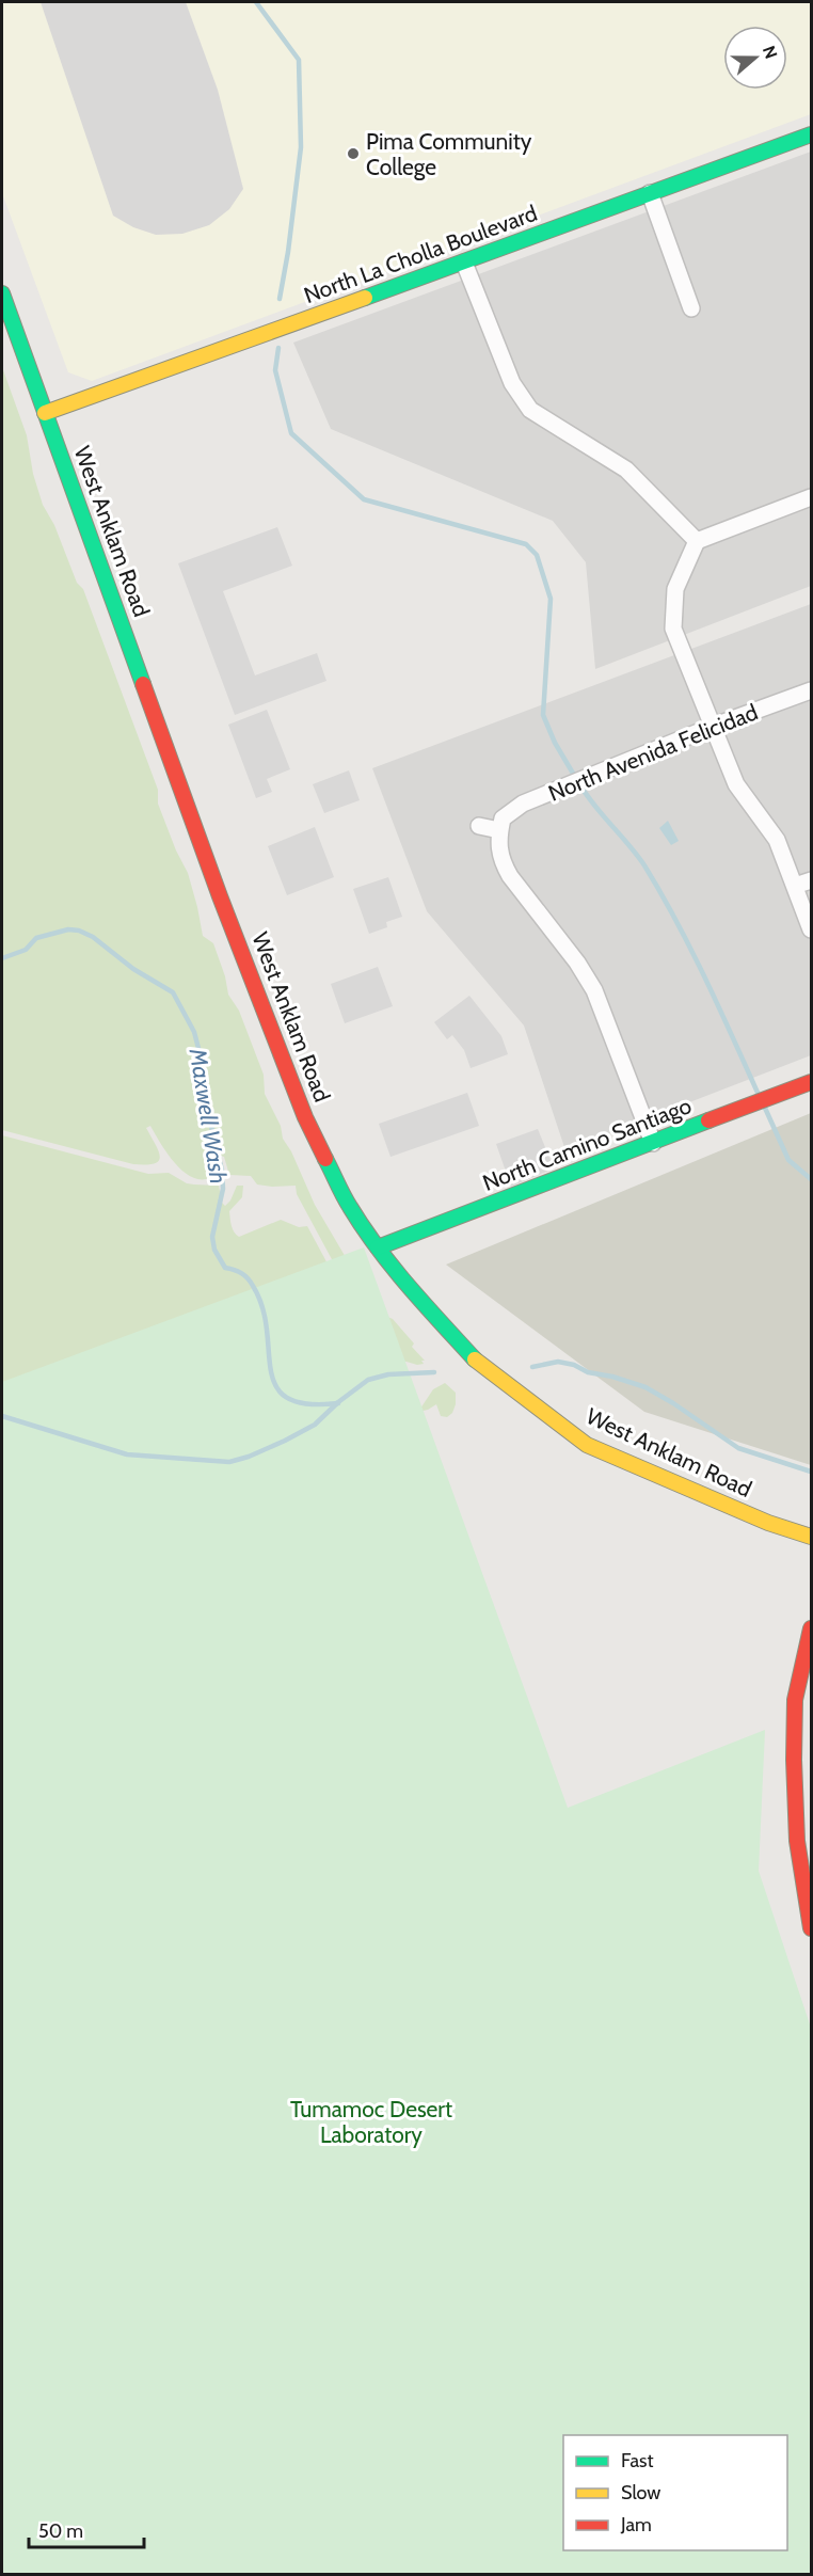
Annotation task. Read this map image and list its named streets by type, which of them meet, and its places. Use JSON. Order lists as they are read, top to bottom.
{
  "streets": {
    "street": [
      "North La Cholla Boulevard",
      "West Anklam Road",
      "North Avenida Felicidad",
      "North Camino Santiago"
    ]
  },
  "crossings": [
    ["North La Cholla Boulevard", "West Anklam Road"],
    ["West Anklam Road", "North Camino Santiago"]
  ],
  "water": ["Maxwell Wash"],
  "parks": ["Tumamoc Desert Laboratory"],
  "places": ["Pima Community College"],
  "legend": ["Fast", "Slow", "Jam"],
  "scale_bar": "50 m",
  "north": "right"
}
